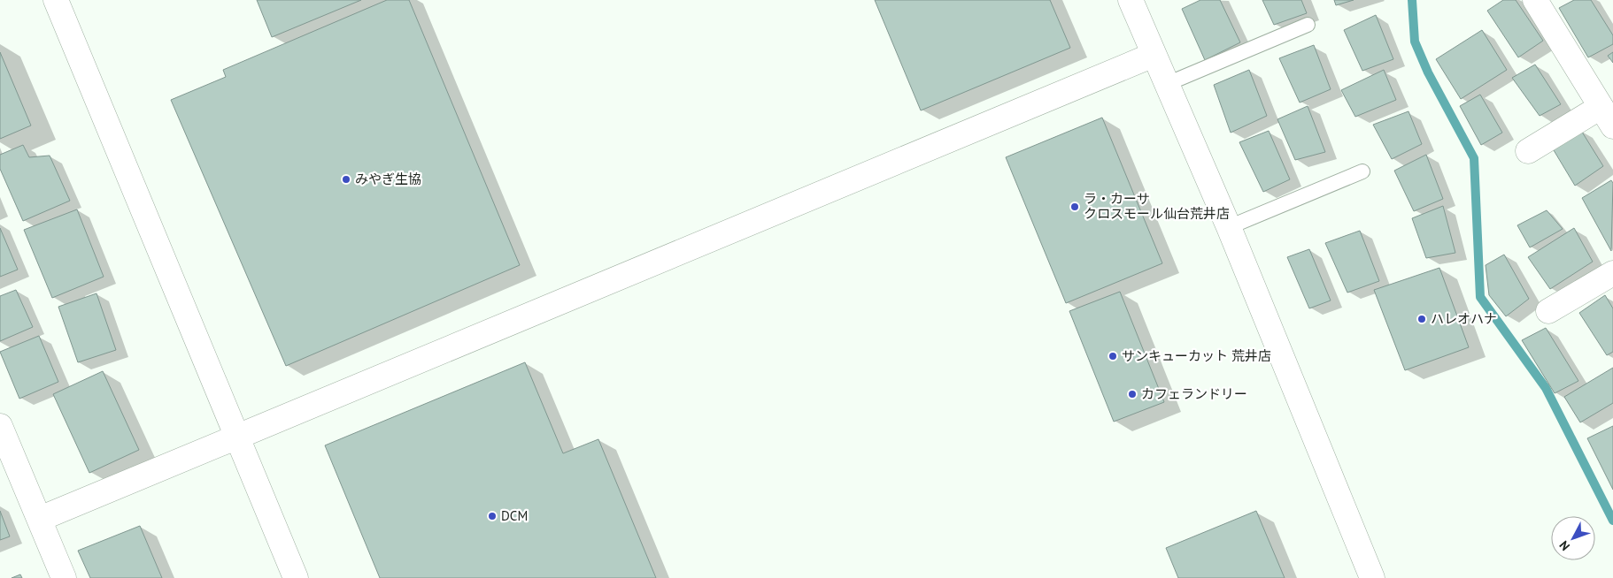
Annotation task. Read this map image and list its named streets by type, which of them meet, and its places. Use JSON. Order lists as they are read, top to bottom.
{
  "places": [
    "みやぎ生協",
    "ラ・カーサ クロスモール仙台荒井店",
    "ハレオハナ",
    "サンキューカット 荒井店",
    "カフェランドリー",
    "DCM"
  ],
  "north": "bottom left"
}
